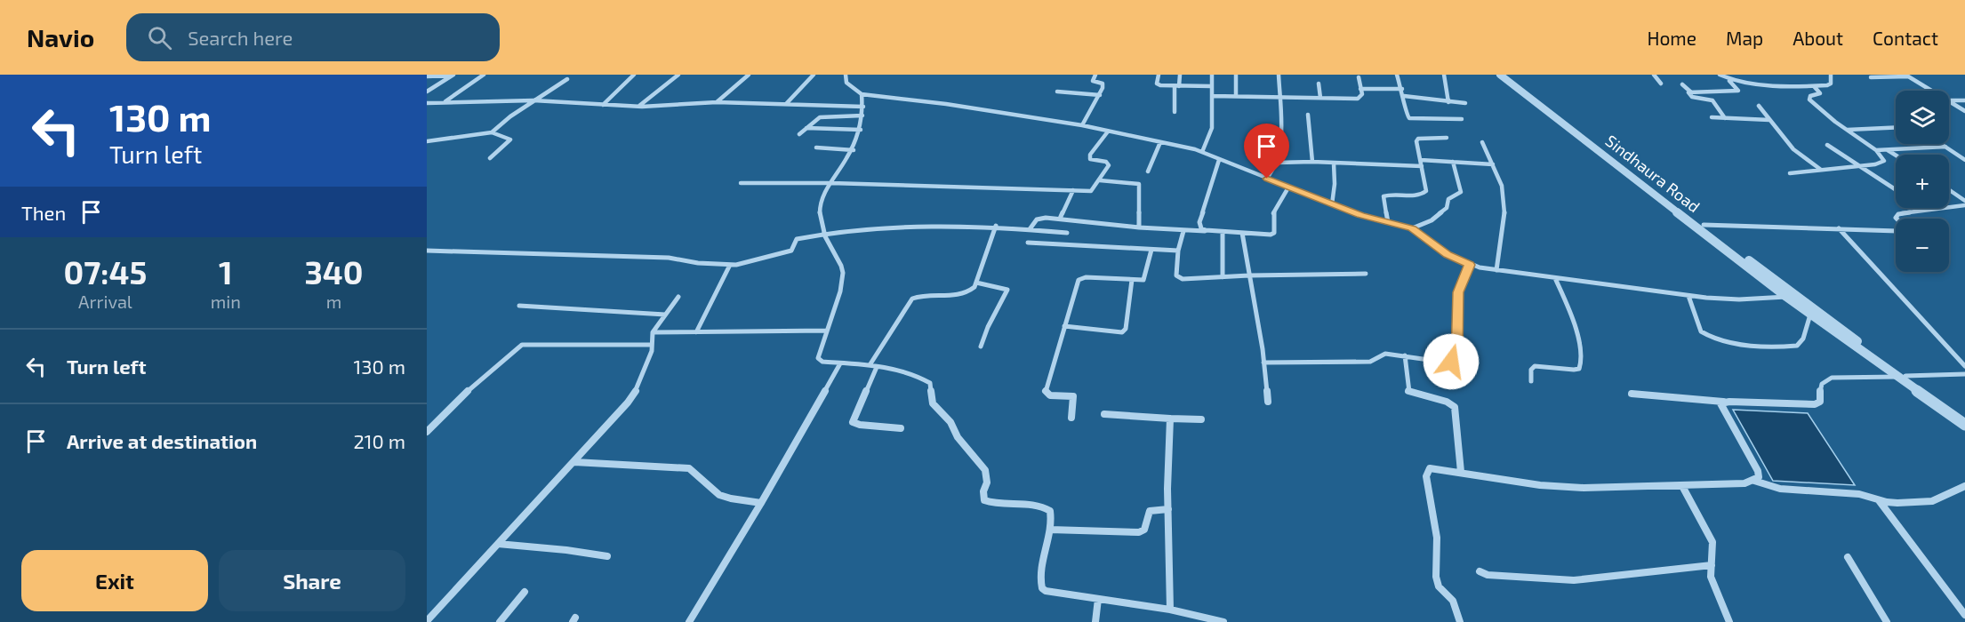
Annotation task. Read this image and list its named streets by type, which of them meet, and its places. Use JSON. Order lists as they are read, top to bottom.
{
  "streets": {
    "street": ["Sindhaura Road"]
  },
  "page": {
    "header": "Navio",
    "search": "Search here",
    "nav": [
      "Home",
      "Map",
      "About",
      "Contact"
    ],
    "turn": ["130 m", "Turn left"],
    "map_buttons": ["+", "−"],
    "then": "Then",
    "eta": [
      "07:45",
      "Arrival",
      "1",
      "min",
      "340",
      "m"
    ],
    "list": [
      {
        "name": "Turn left",
        "value": "130 m"
      },
      {
        "name": "Arrive at destination",
        "value": "210 m"
      }
    ],
    "buttons": ["Exit", "Share"]
  }
}
